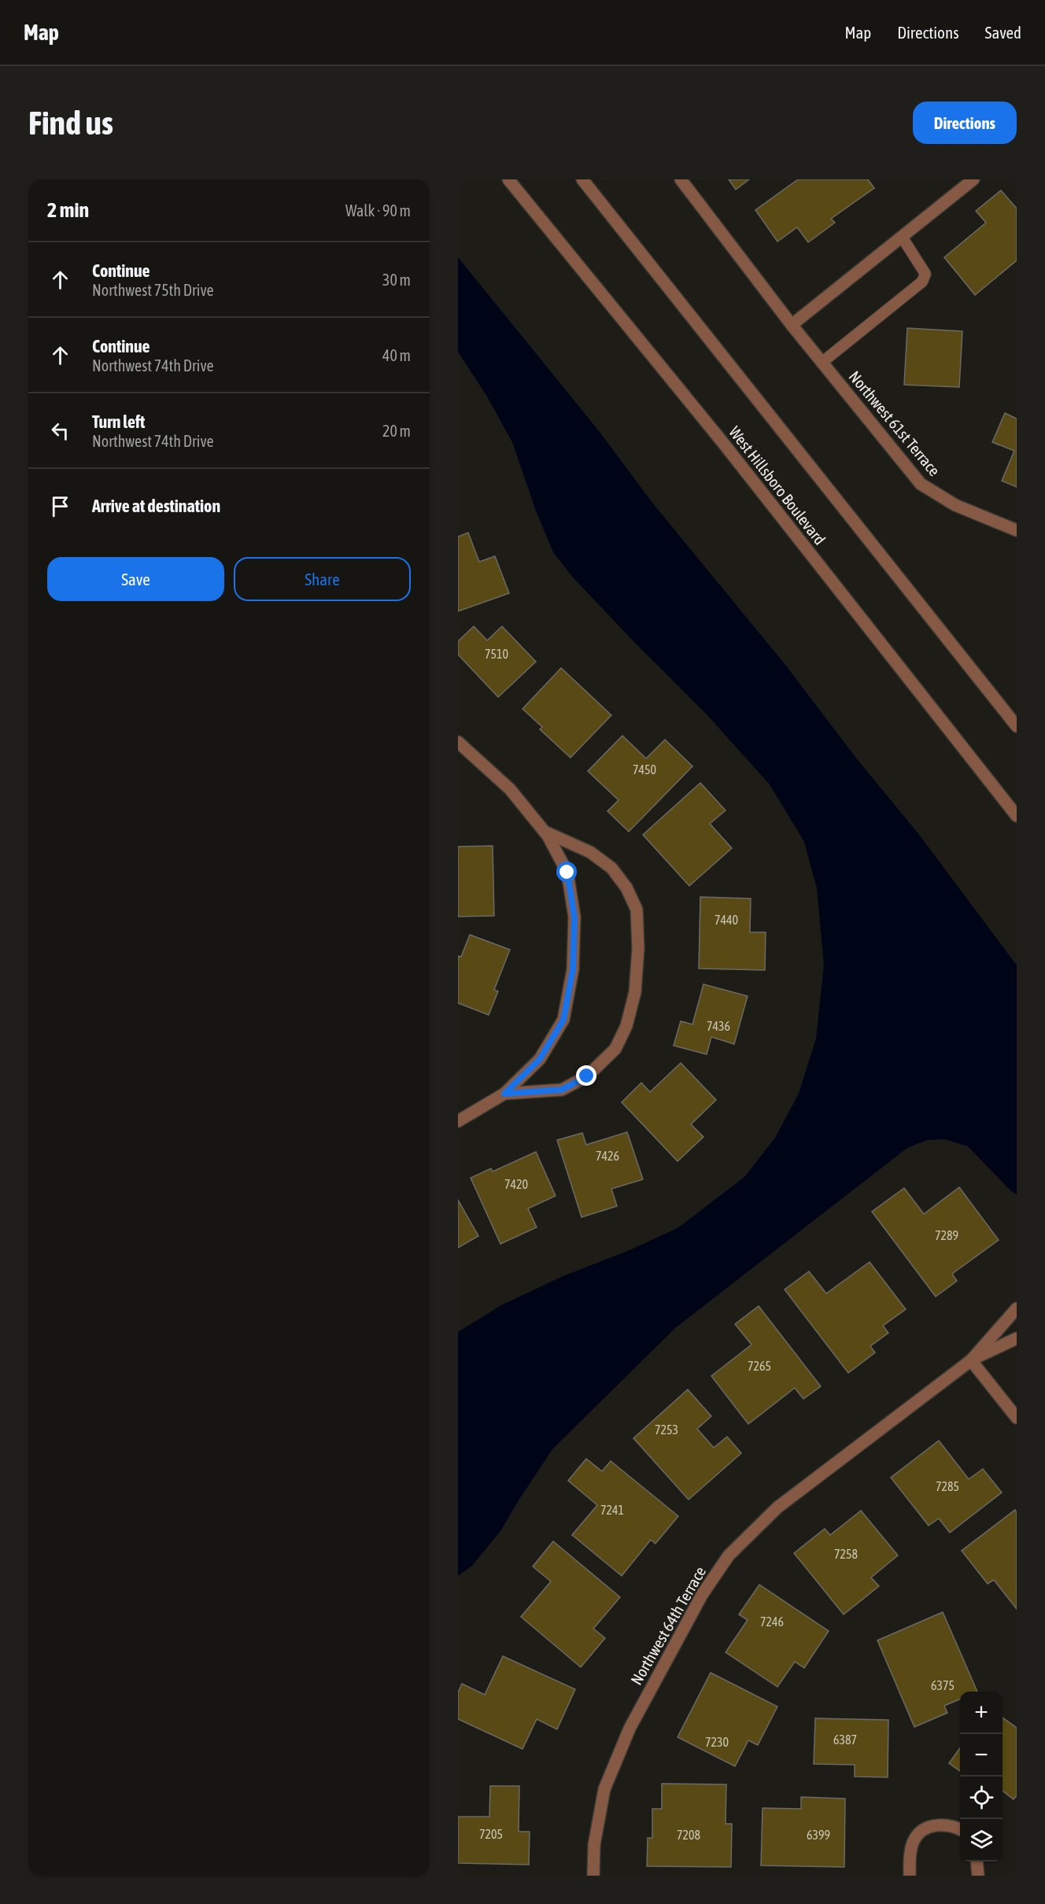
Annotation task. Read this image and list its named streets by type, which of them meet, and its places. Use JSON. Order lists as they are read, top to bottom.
{
  "streets": {
    "street": ["Northwest 61st Terrace", "West Hillsboro Boulevard", "Northwest 64th Terrace"]
  },
  "house_numbers": [
    "7510",
    "7450",
    "7440",
    "7436",
    "7426",
    "7420",
    "7289",
    "7265",
    "7253",
    "7285",
    "7241",
    "7258",
    "7246",
    "6375",
    "6387",
    "7230",
    "7205",
    "7208",
    "6399"
  ],
  "page": {
    "header": "Map",
    "nav": ["Map", "Directions", "Saved"],
    "buttons": [
      "Directions",
      ["Save", "Share"]
    ],
    "title": "Find us",
    "heading": ["2 min", "Walk · 90 m"],
    "list": [
      ["Continue", "Northwest 75th Drive", "30 m"],
      ["Continue", "Northwest 74th Drive", "40 m"],
      ["Turn left", "Northwest 74th Drive", "20 m"],
      "Arrive at destination"
    ],
    "map_buttons": ["+", "−"]
  }
}
